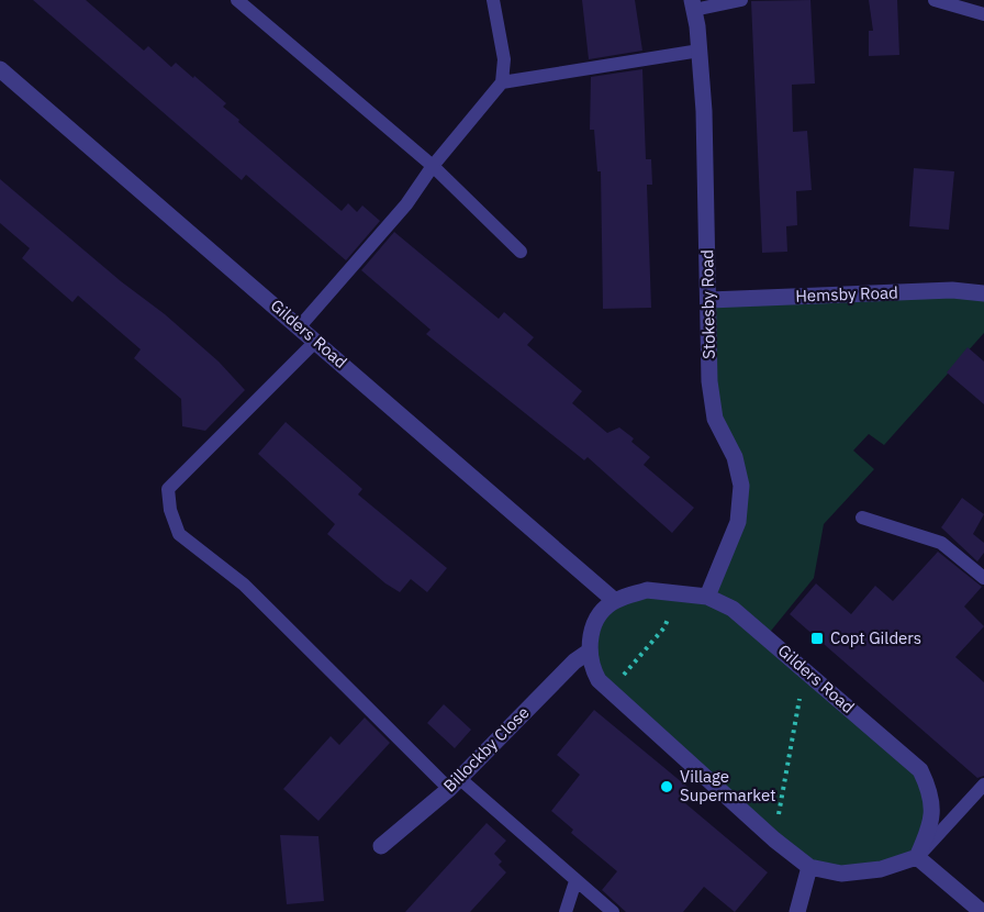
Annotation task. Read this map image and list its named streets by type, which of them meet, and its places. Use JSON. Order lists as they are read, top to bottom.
{
  "streets": {
    "street": [
      "Hemsby Road",
      "Stokesby Road",
      "Gilders Road",
      "Billockby Close"
    ]
  },
  "crossings": [
    ["Hemsby Road", "Stokesby Road"],
    ["Stokesby Road", "Gilders Road"]
  ],
  "places": {
    "transit": ["Copt Gilders"],
    "other": ["Village Supermarket"]
  }
}
